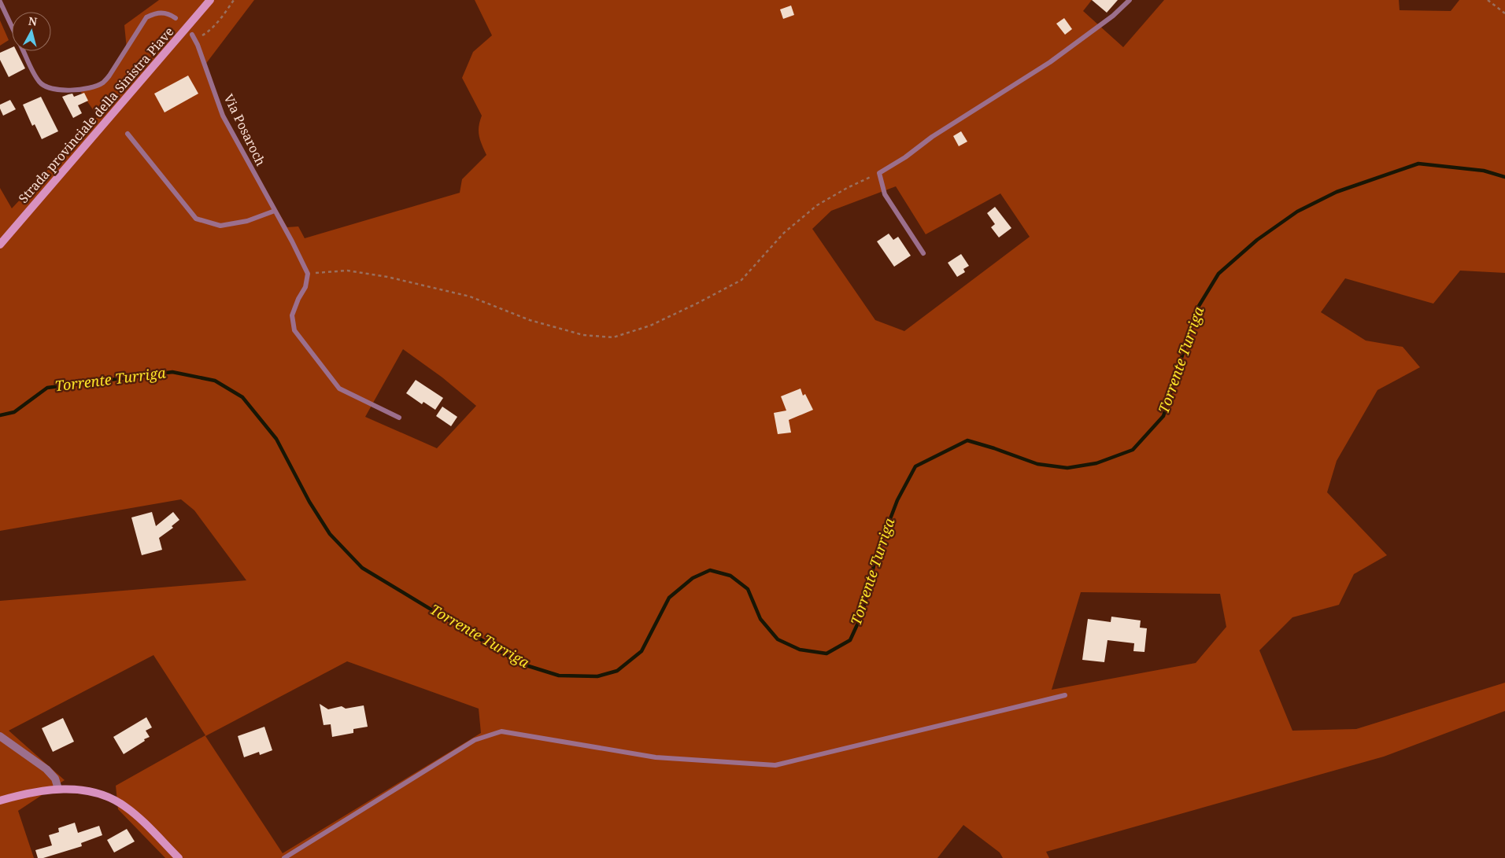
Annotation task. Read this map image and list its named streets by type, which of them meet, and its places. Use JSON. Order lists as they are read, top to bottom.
{
  "streets": {
    "main road": ["Strada provinciale della Sinistra Piave"],
    "lane": ["Via Posaroch"]
  },
  "water": ["Torrente Turriga"],
  "north": "top"
}
